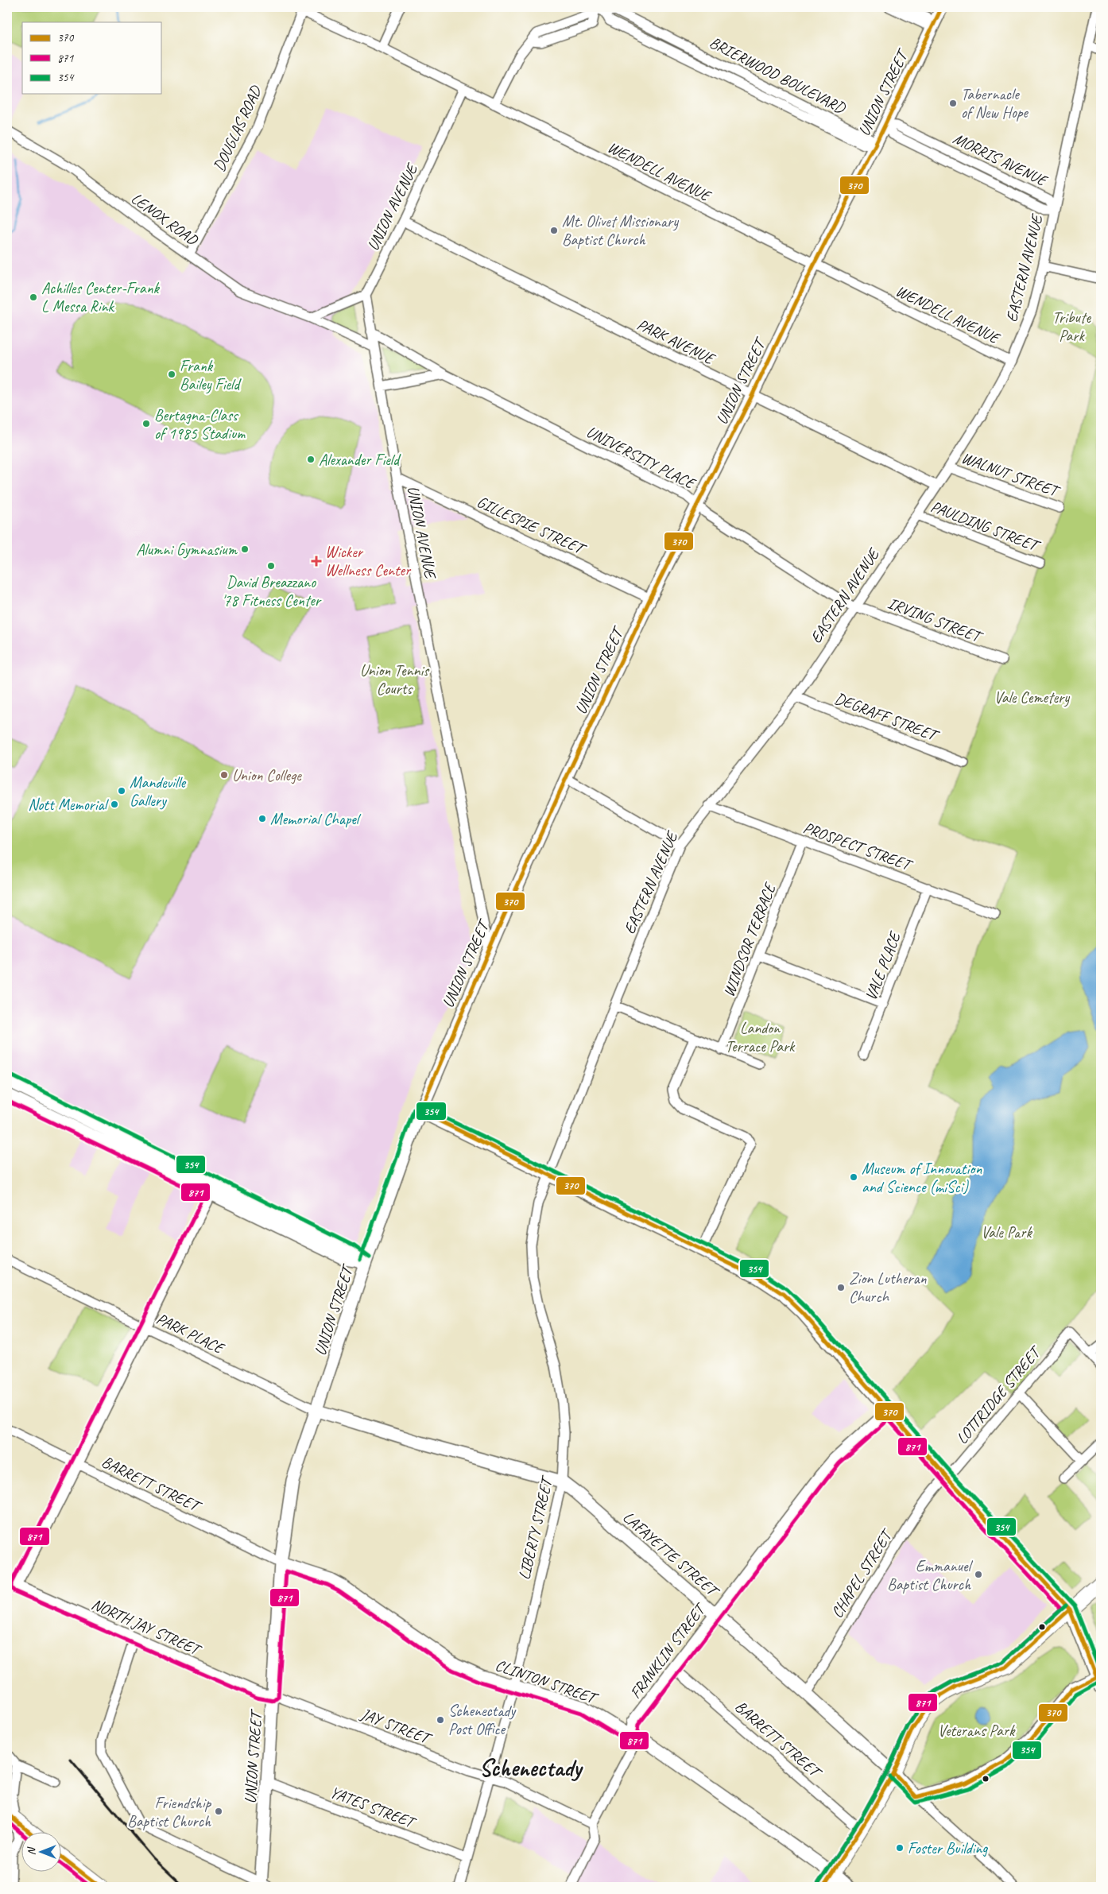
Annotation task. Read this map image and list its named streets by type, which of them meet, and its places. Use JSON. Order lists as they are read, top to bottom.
{
  "streets": {
    "street": [
      "BRIERWOOD BOULEVARD",
      "UNION STREET",
      "DOUGLAS ROAD",
      "MORRIS AVENUE",
      "WENDELL AVENUE",
      "UNION AVENUE",
      "LENOX ROAD",
      "EASTERN AVENUE",
      "PARK AVENUE",
      "UNIVERSITY PLACE",
      "WALNUT STREET",
      "GILLESPIE STREET",
      "PAULDING STREET",
      "IRVING STREET",
      "DEGRAFF STREET",
      "PROSPECT STREET",
      "WINDSOR TERRACE",
      "VALE PLACE",
      "PARK PLACE",
      "LOTTRIDGE STREET",
      "BARRETT STREET",
      "LIBERTY STREET",
      "LAFAYETTE STREET",
      "CHAPEL STREET",
      "NORTH JAY STREET",
      "FRANKLIN STREET",
      "CLINTON STREET",
      "JAY STREET",
      "YATES STREET"
    ]
  },
  "crossings": [
    ["BRIERWOOD BOULEVARD", "UNION STREET"],
    ["UNION STREET", "MORRIS AVENUE"],
    ["UNION STREET", "WENDELL AVENUE"],
    ["UNION STREET", "UNION AVENUE"],
    ["UNION STREET", "PARK AVENUE"],
    ["UNION STREET", "UNIVERSITY PLACE"],
    ["UNION STREET", "GILLESPIE STREET"],
    ["UNION STREET", "PARK PLACE"],
    ["UNION STREET", "BARRETT STREET"],
    ["UNION STREET", "LAFAYETTE STREET"],
    ["UNION STREET", "NORTH JAY STREET"],
    ["UNION STREET", "CLINTON STREET"],
    ["UNION STREET", "JAY STREET"],
    ["UNION STREET", "YATES STREET"],
    ["DOUGLAS ROAD", "WENDELL AVENUE"],
    ["DOUGLAS ROAD", "LENOX ROAD"],
    ["MORRIS AVENUE", "EASTERN AVENUE"],
    ["WENDELL AVENUE", "UNION AVENUE"],
    ["WENDELL AVENUE", "EASTERN AVENUE"],
    ["UNION AVENUE", "LENOX ROAD"],
    ["UNION AVENUE", "PARK AVENUE"],
    ["UNION AVENUE", "UNIVERSITY PLACE"],
    ["UNION AVENUE", "GILLESPIE STREET"],
    ["EASTERN AVENUE", "PARK AVENUE"],
    ["EASTERN AVENUE", "UNIVERSITY PLACE"],
    ["EASTERN AVENUE", "WALNUT STREET"],
    ["EASTERN AVENUE", "PAULDING STREET"],
    ["EASTERN AVENUE", "IRVING STREET"],
    ["EASTERN AVENUE", "DEGRAFF STREET"],
    ["EASTERN AVENUE", "PROSPECT STREET"],
    ["EASTERN AVENUE", "LIBERTY STREET"],
    ["UNIVERSITY PLACE", "IRVING STREET"],
    ["PROSPECT STREET", "WINDSOR TERRACE"],
    ["PROSPECT STREET", "VALE PLACE"],
    ["PARK PLACE", "LAFAYETTE STREET"],
    ["LOTTRIDGE STREET", "CHAPEL STREET"],
    ["BARRETT STREET", "FRANKLIN STREET"],
    ["BARRETT STREET", "CLINTON STREET"],
    ["LIBERTY STREET", "LAFAYETTE STREET"],
    ["LIBERTY STREET", "CLINTON STREET"],
    ["LIBERTY STREET", "JAY STREET"],
    ["LIBERTY STREET", "YATES STREET"],
    ["LAFAYETTE STREET", "CHAPEL STREET"],
    ["LAFAYETTE STREET", "FRANKLIN STREET"],
    ["NORTH JAY STREET", "JAY STREET"],
    ["FRANKLIN STREET", "CLINTON STREET"],
    ["FRANKLIN STREET", "JAY STREET"]
  ],
  "districts": ["Schenectady"],
  "parks": [
    "Tribute Park",
    "Union Tennis Courts",
    "Vale Cemetery",
    "Landon Terrace Park",
    "Vale Park",
    "Veterans Park"
  ],
  "places": {
    "other": [
      "Tabernacle of New Hope",
      "Mt. Olivet Missionary Baptist Church",
      "Achilles Center-Frank L Messa Rink",
      "Frank Bailey Field",
      "Bertagna-Class of 1985 Stadium",
      "Alexander Field",
      "Alumni Gymnasium",
      "David Breazzano '78 Fitness Center",
      "Union College",
      "Mandeville Gallery",
      "Nott Memorial",
      "Memorial Chapel",
      "Museum of Innovation and Science (miSci)",
      "Zion Lutheran Church",
      "Emmanuel Baptist Church",
      "Schenectady Post Office",
      "Friendship Baptist Church",
      "Foster Building"
    ],
    "health": ["Wicker Wellness Center"]
  },
  "lines": ["transit line 370", "transit line 354", "transit line 871"],
  "legend": ["370", "871", "354"],
  "north": "left"
}
